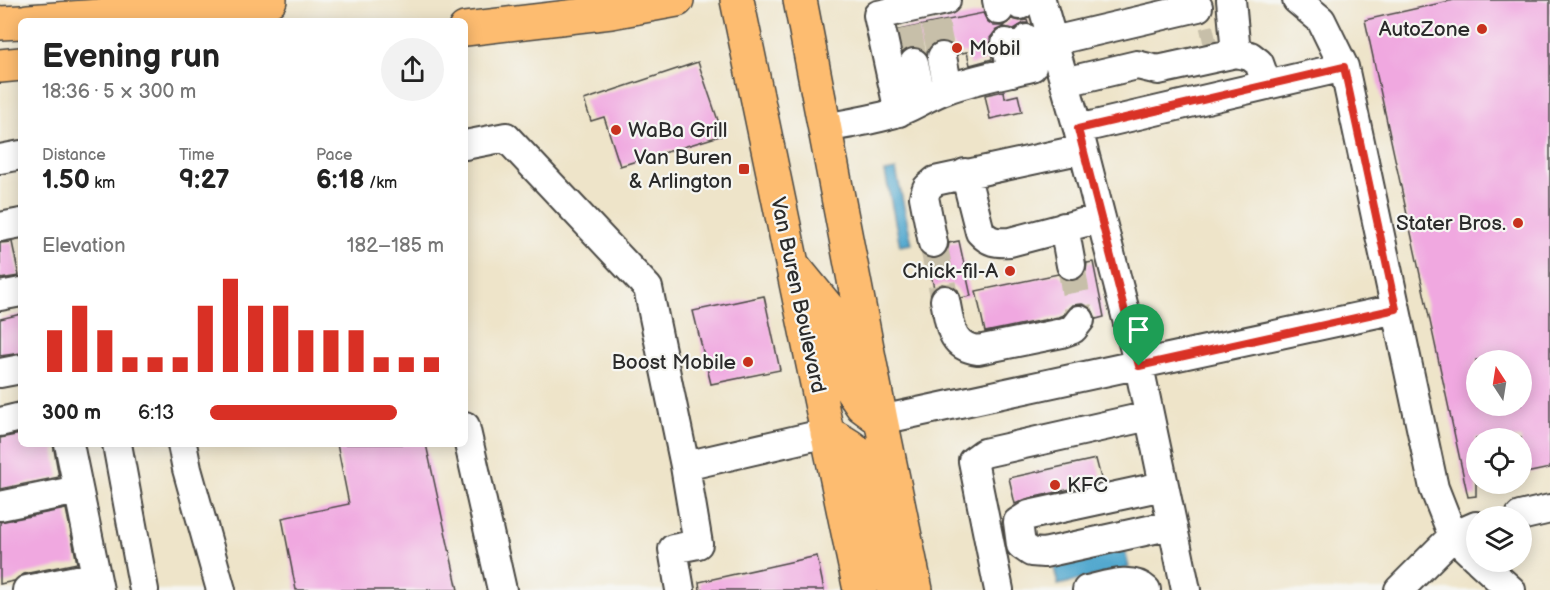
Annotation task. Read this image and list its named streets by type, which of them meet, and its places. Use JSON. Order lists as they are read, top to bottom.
{
  "streets": {
    "main road": ["Van Buren Boulevard"]
  },
  "places": {
    "other": [
      "AutoZone",
      "Mobil",
      "WaBa Grill",
      "Stater Bros.",
      "Chick-fil-A",
      "Boost Mobile",
      "KFC"
    ],
    "transit": ["Van Buren & Arlington"]
  },
  "north": "top",
  "page": {
    "heading": ["Evening run", "18:36 · 5 × 300 m"],
    "stats": [
      ["Distance", "1.50 km"],
      ["Time", "9:27"],
      ["Pace", "6:18 /km"]
    ],
    "chart": ["Elevation", "182–185 m"],
    "list": [
      {
        "name": "300 m",
        "note": "6:13"
      }
    ]
  }
}
